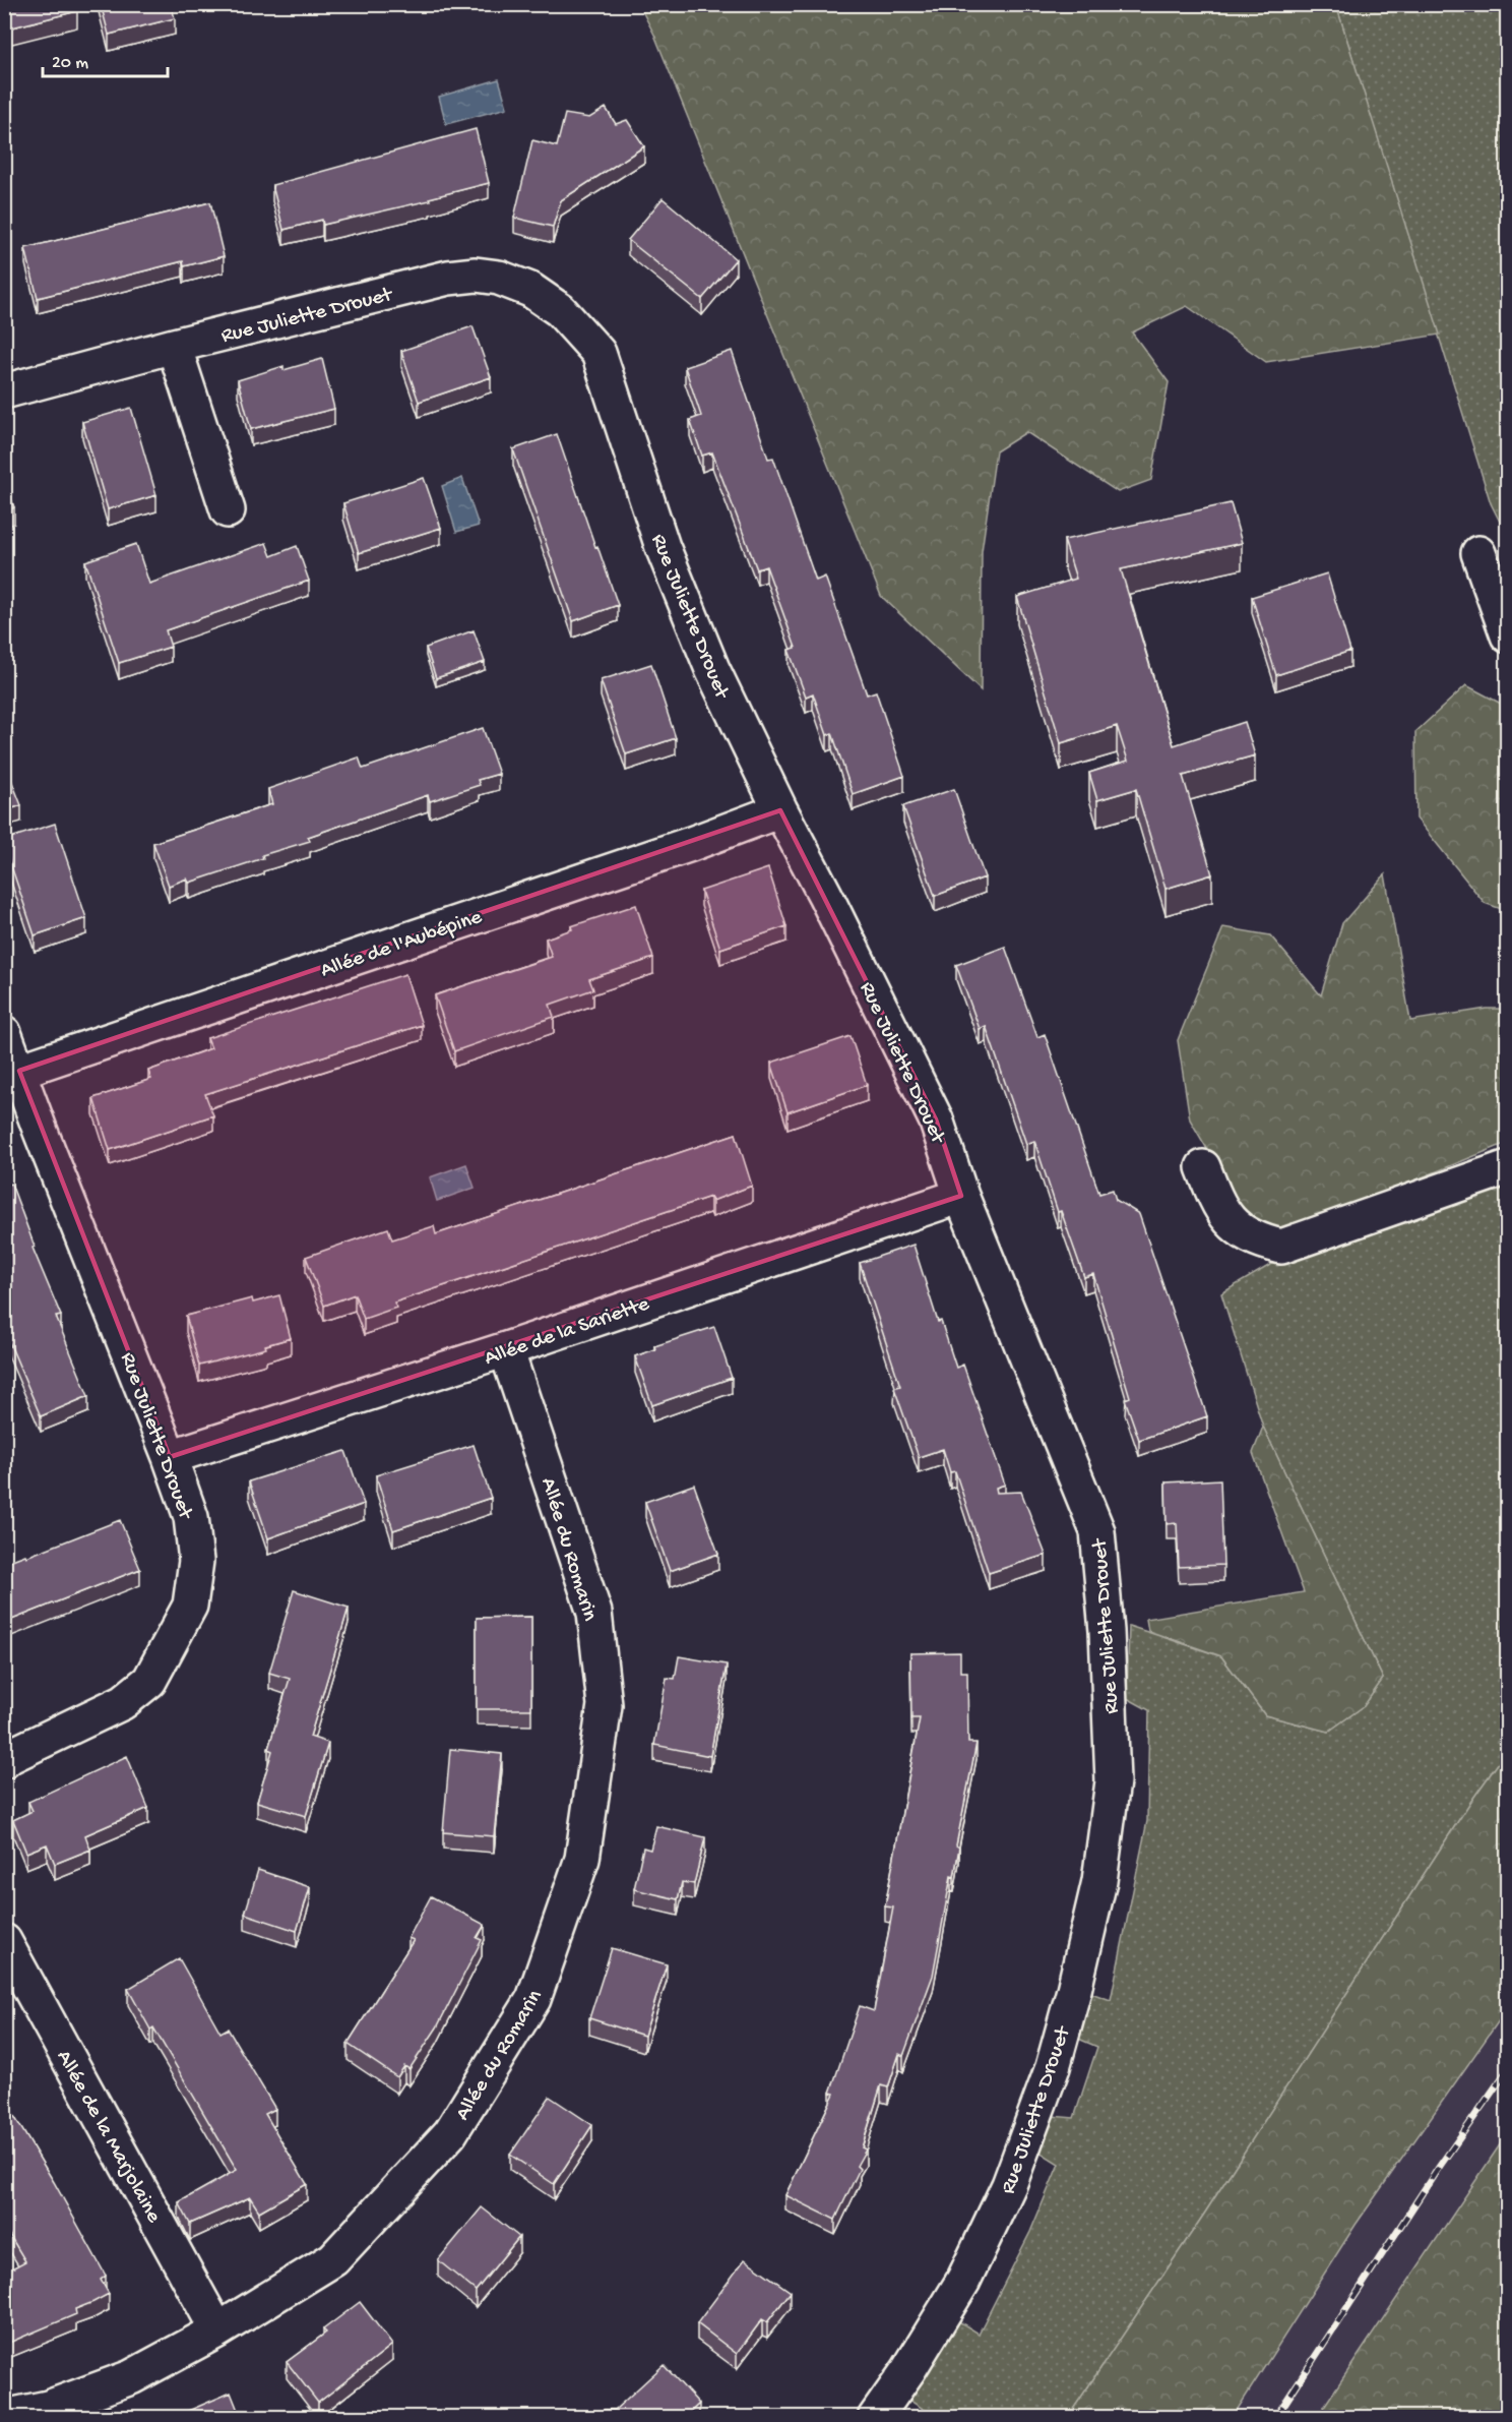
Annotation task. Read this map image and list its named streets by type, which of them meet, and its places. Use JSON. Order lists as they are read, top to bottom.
{
  "streets": {
    "street": [
      "Rue Juliette Drouet",
      "Allée de l'Aubépine",
      "Allée de la Sariette",
      "Allée du Romarin",
      "Allée de la Marjolaine"
    ]
  },
  "crossings": [
    ["Rue Juliette Drouet", "Allée de l'Aubépine"],
    ["Rue Juliette Drouet", "Allée de la Sariette"],
    ["Allée de la Sariette", "Allée du Romarin"],
    ["Allée du Romarin", "Allée de la Marjolaine"]
  ],
  "scale_bar": "20 m"
}
